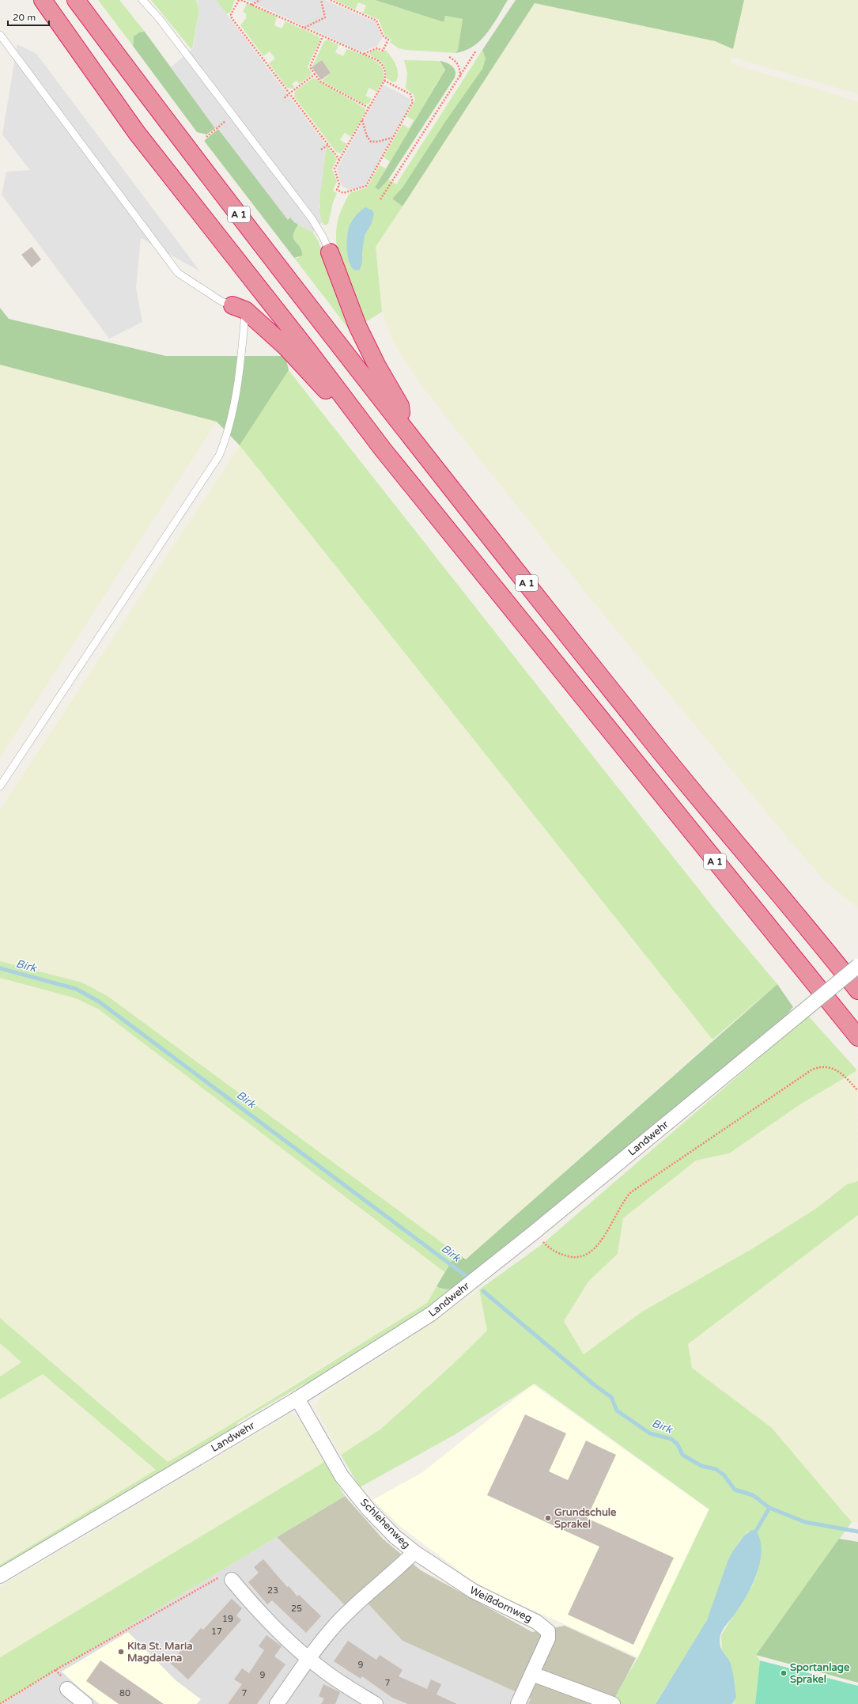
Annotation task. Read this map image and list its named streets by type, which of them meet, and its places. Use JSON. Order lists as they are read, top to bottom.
{
  "streets": {
    "highway": ["A 1"],
    "street": ["Landwehr", "Schlehenweg", "Weißdornweg"]
  },
  "crossings": [
    ["Landwehr", "Schlehenweg"],
    ["Schlehenweg", "Weißdornweg"]
  ],
  "water": ["Birk"],
  "places": ["Grundschule Sprakel", "Kita St. Maria Magdalena", "Sportanlage Sprakel"],
  "house_numbers": [
    "23",
    "25",
    "19",
    "17",
    "9",
    "9",
    "7",
    "80",
    "7"
  ],
  "scale_bar": "20 m"
}
